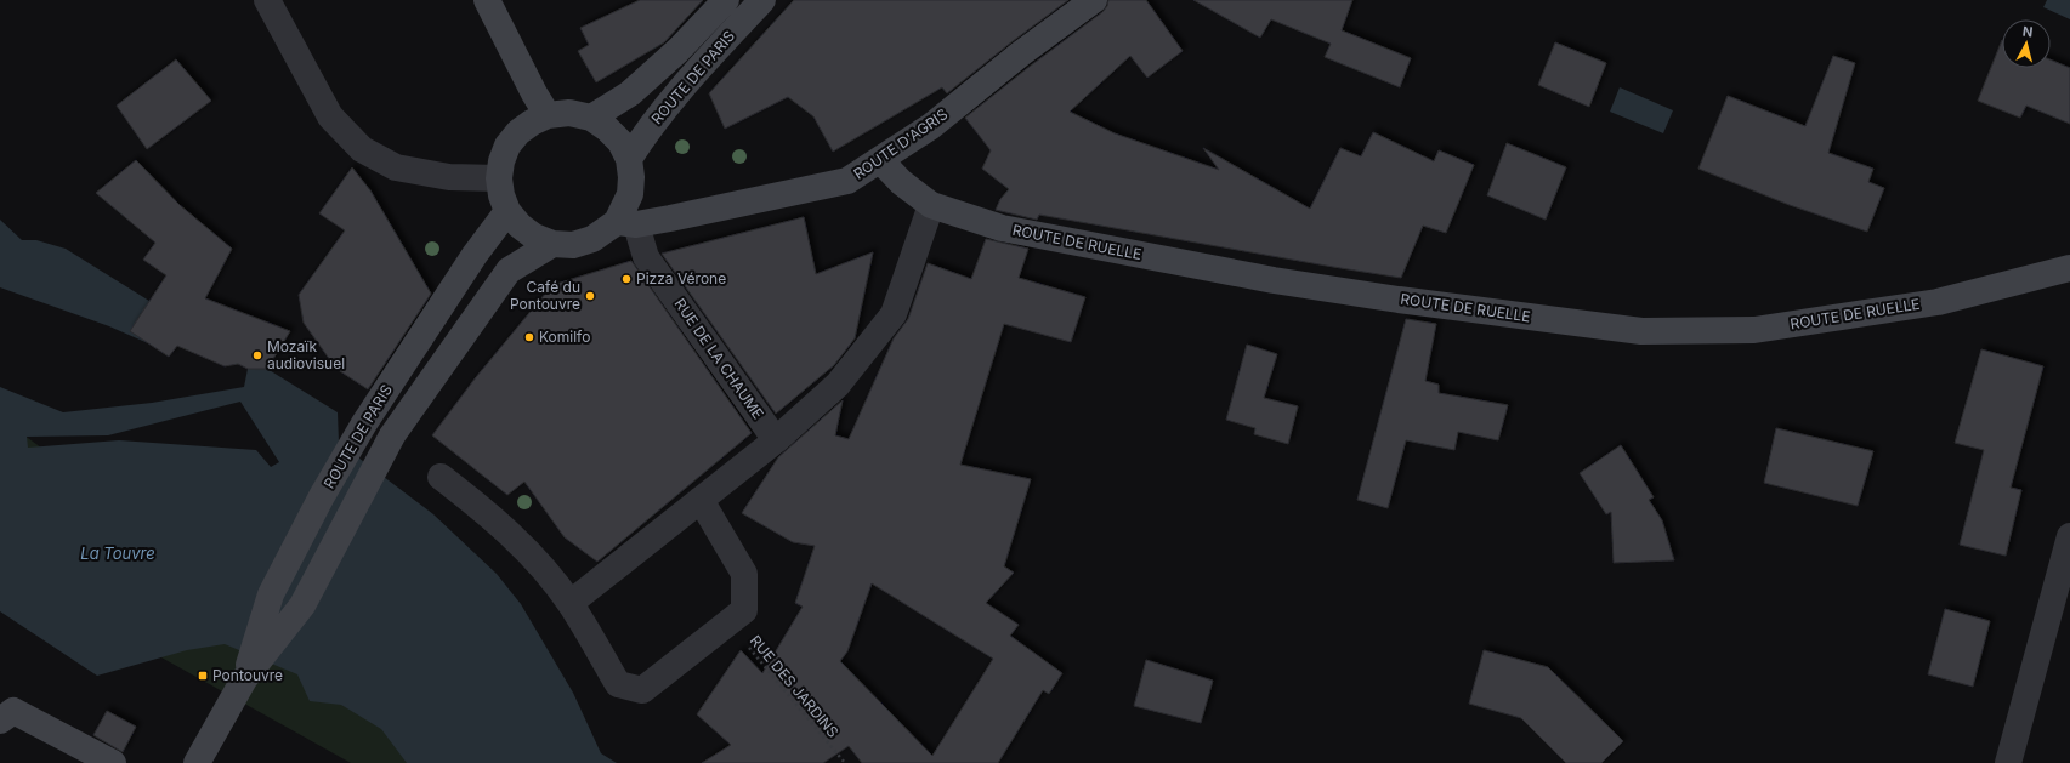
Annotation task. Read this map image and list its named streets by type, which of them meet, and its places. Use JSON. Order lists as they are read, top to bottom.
{
  "streets": {
    "main road": ["ROUTE DE PARIS", "ROUTE D'AGRIS", "ROUTE DE RUELLE"],
    "street": ["RUE DE LA CHAUME"],
    "path": ["RUE DES JARDINS"]
  },
  "crossings": [
    ["ROUTE DE PARIS", "ROUTE D'AGRIS"],
    ["ROUTE DE PARIS", "RUE DE LA CHAUME"],
    ["ROUTE D'AGRIS", "ROUTE DE RUELLE"],
    ["ROUTE D'AGRIS", "RUE DE LA CHAUME"]
  ],
  "water": ["La Touvre"],
  "places": {
    "other": [
      "Pizza Vérone",
      "Café du Pontouvre",
      "Komilfo",
      "Mozaïk audiovisuel"
    ],
    "transit": ["Pontouvre"]
  },
  "north": "top"
}
